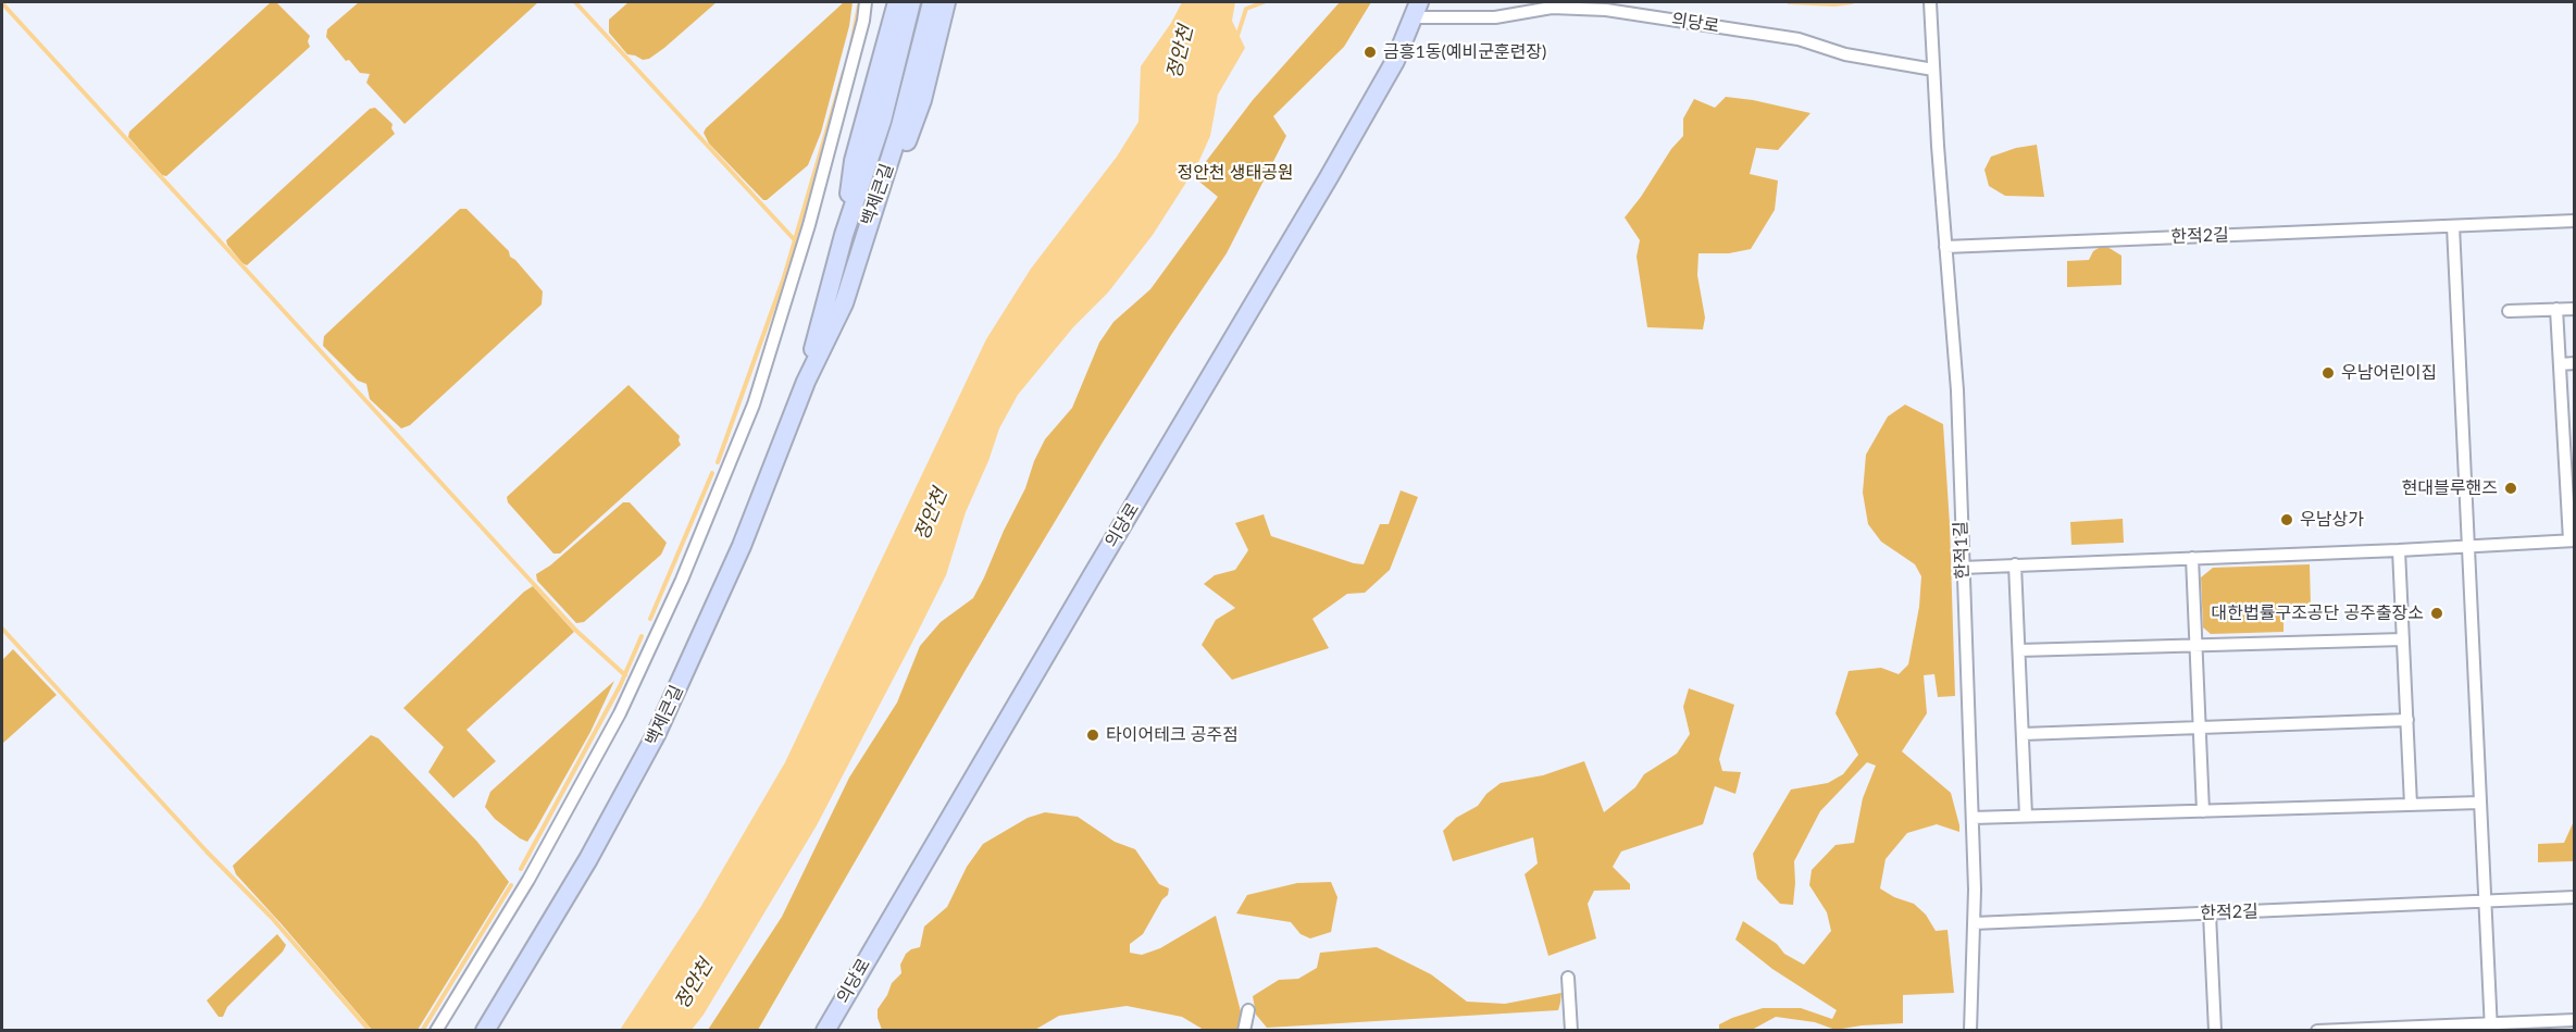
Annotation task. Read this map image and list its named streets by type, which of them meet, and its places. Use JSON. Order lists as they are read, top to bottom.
{
  "streets": {
    "main road": ["의당로", "백제큰길"],
    "street": ["한적2길", "한적1길"]
  },
  "crossings": [
    ["의당로", "한적1길"],
    ["한적2길", "한적1길"]
  ],
  "water": ["정안천"],
  "parks": ["정안천 생태공원"],
  "places": [
    "금흥1동(예비군훈련장)",
    "우남어린이집",
    "현대블루핸즈",
    "우남상가",
    "대한법률구조공단 공주출장소",
    "타이어테크 공주점"
  ]
}
